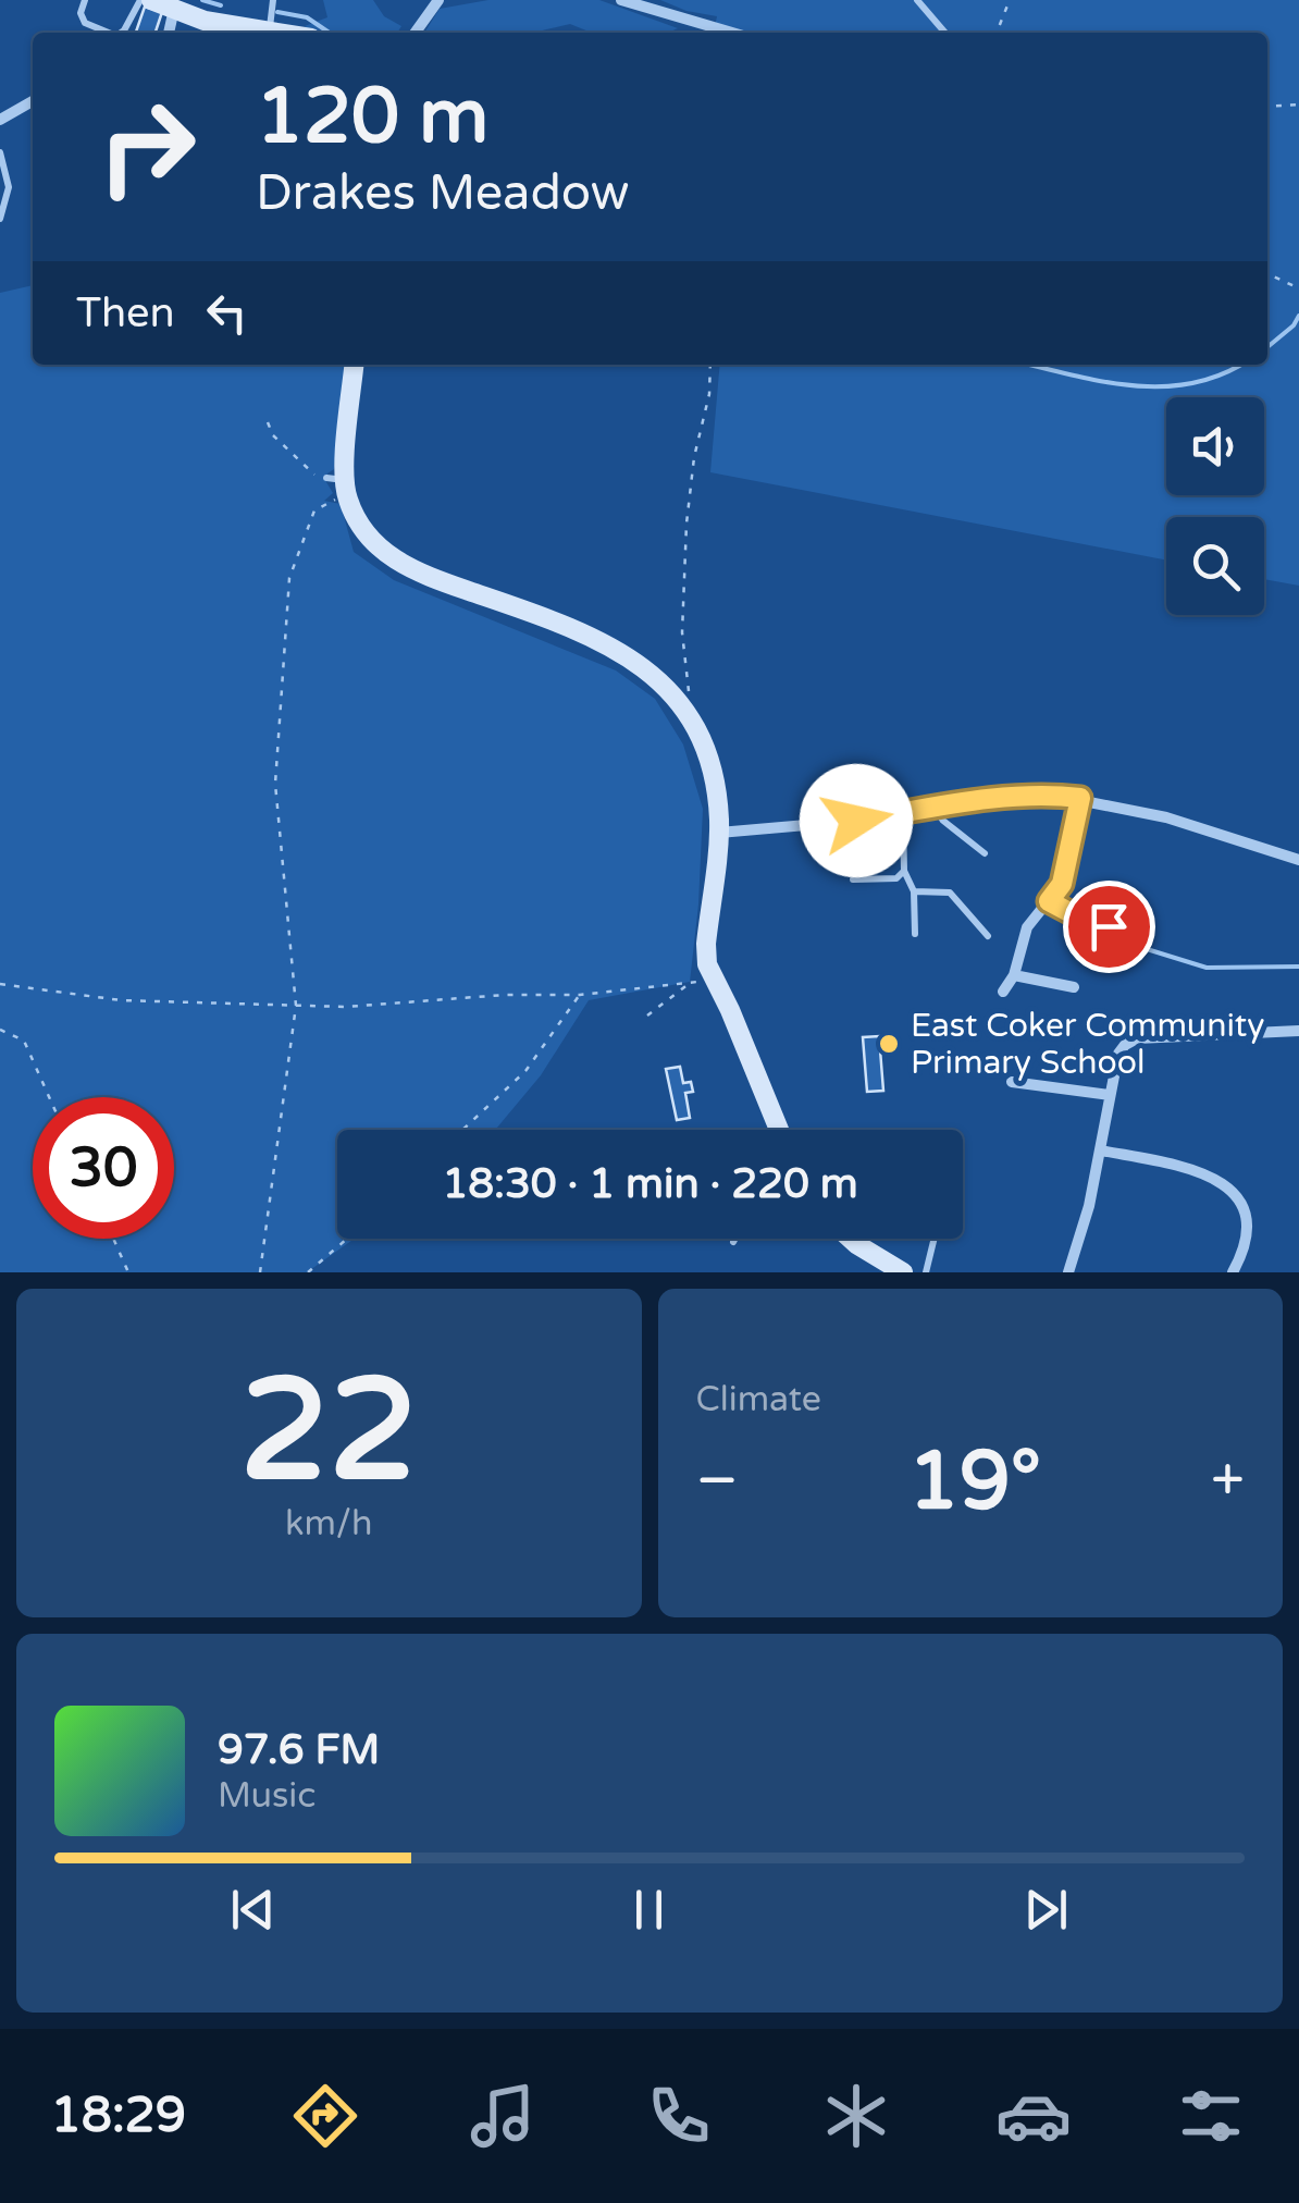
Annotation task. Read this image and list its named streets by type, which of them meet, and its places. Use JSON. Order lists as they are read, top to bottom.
{
  "places": ["East Coker Community Primary School"],
  "page": {
    "turn": ["120 m", "Drakes Meadow"],
    "then": "Then",
    "limit": "30",
    "trip": "18:30 · 1 min · 220 m",
    "tile": [
      ["22", "km/h"],
      "Climate"
    ],
    "heat": ["−", "19°", "+"],
    "song": ["97.6 FM", "Music"],
    "tabs": "18:29"
  }
}
